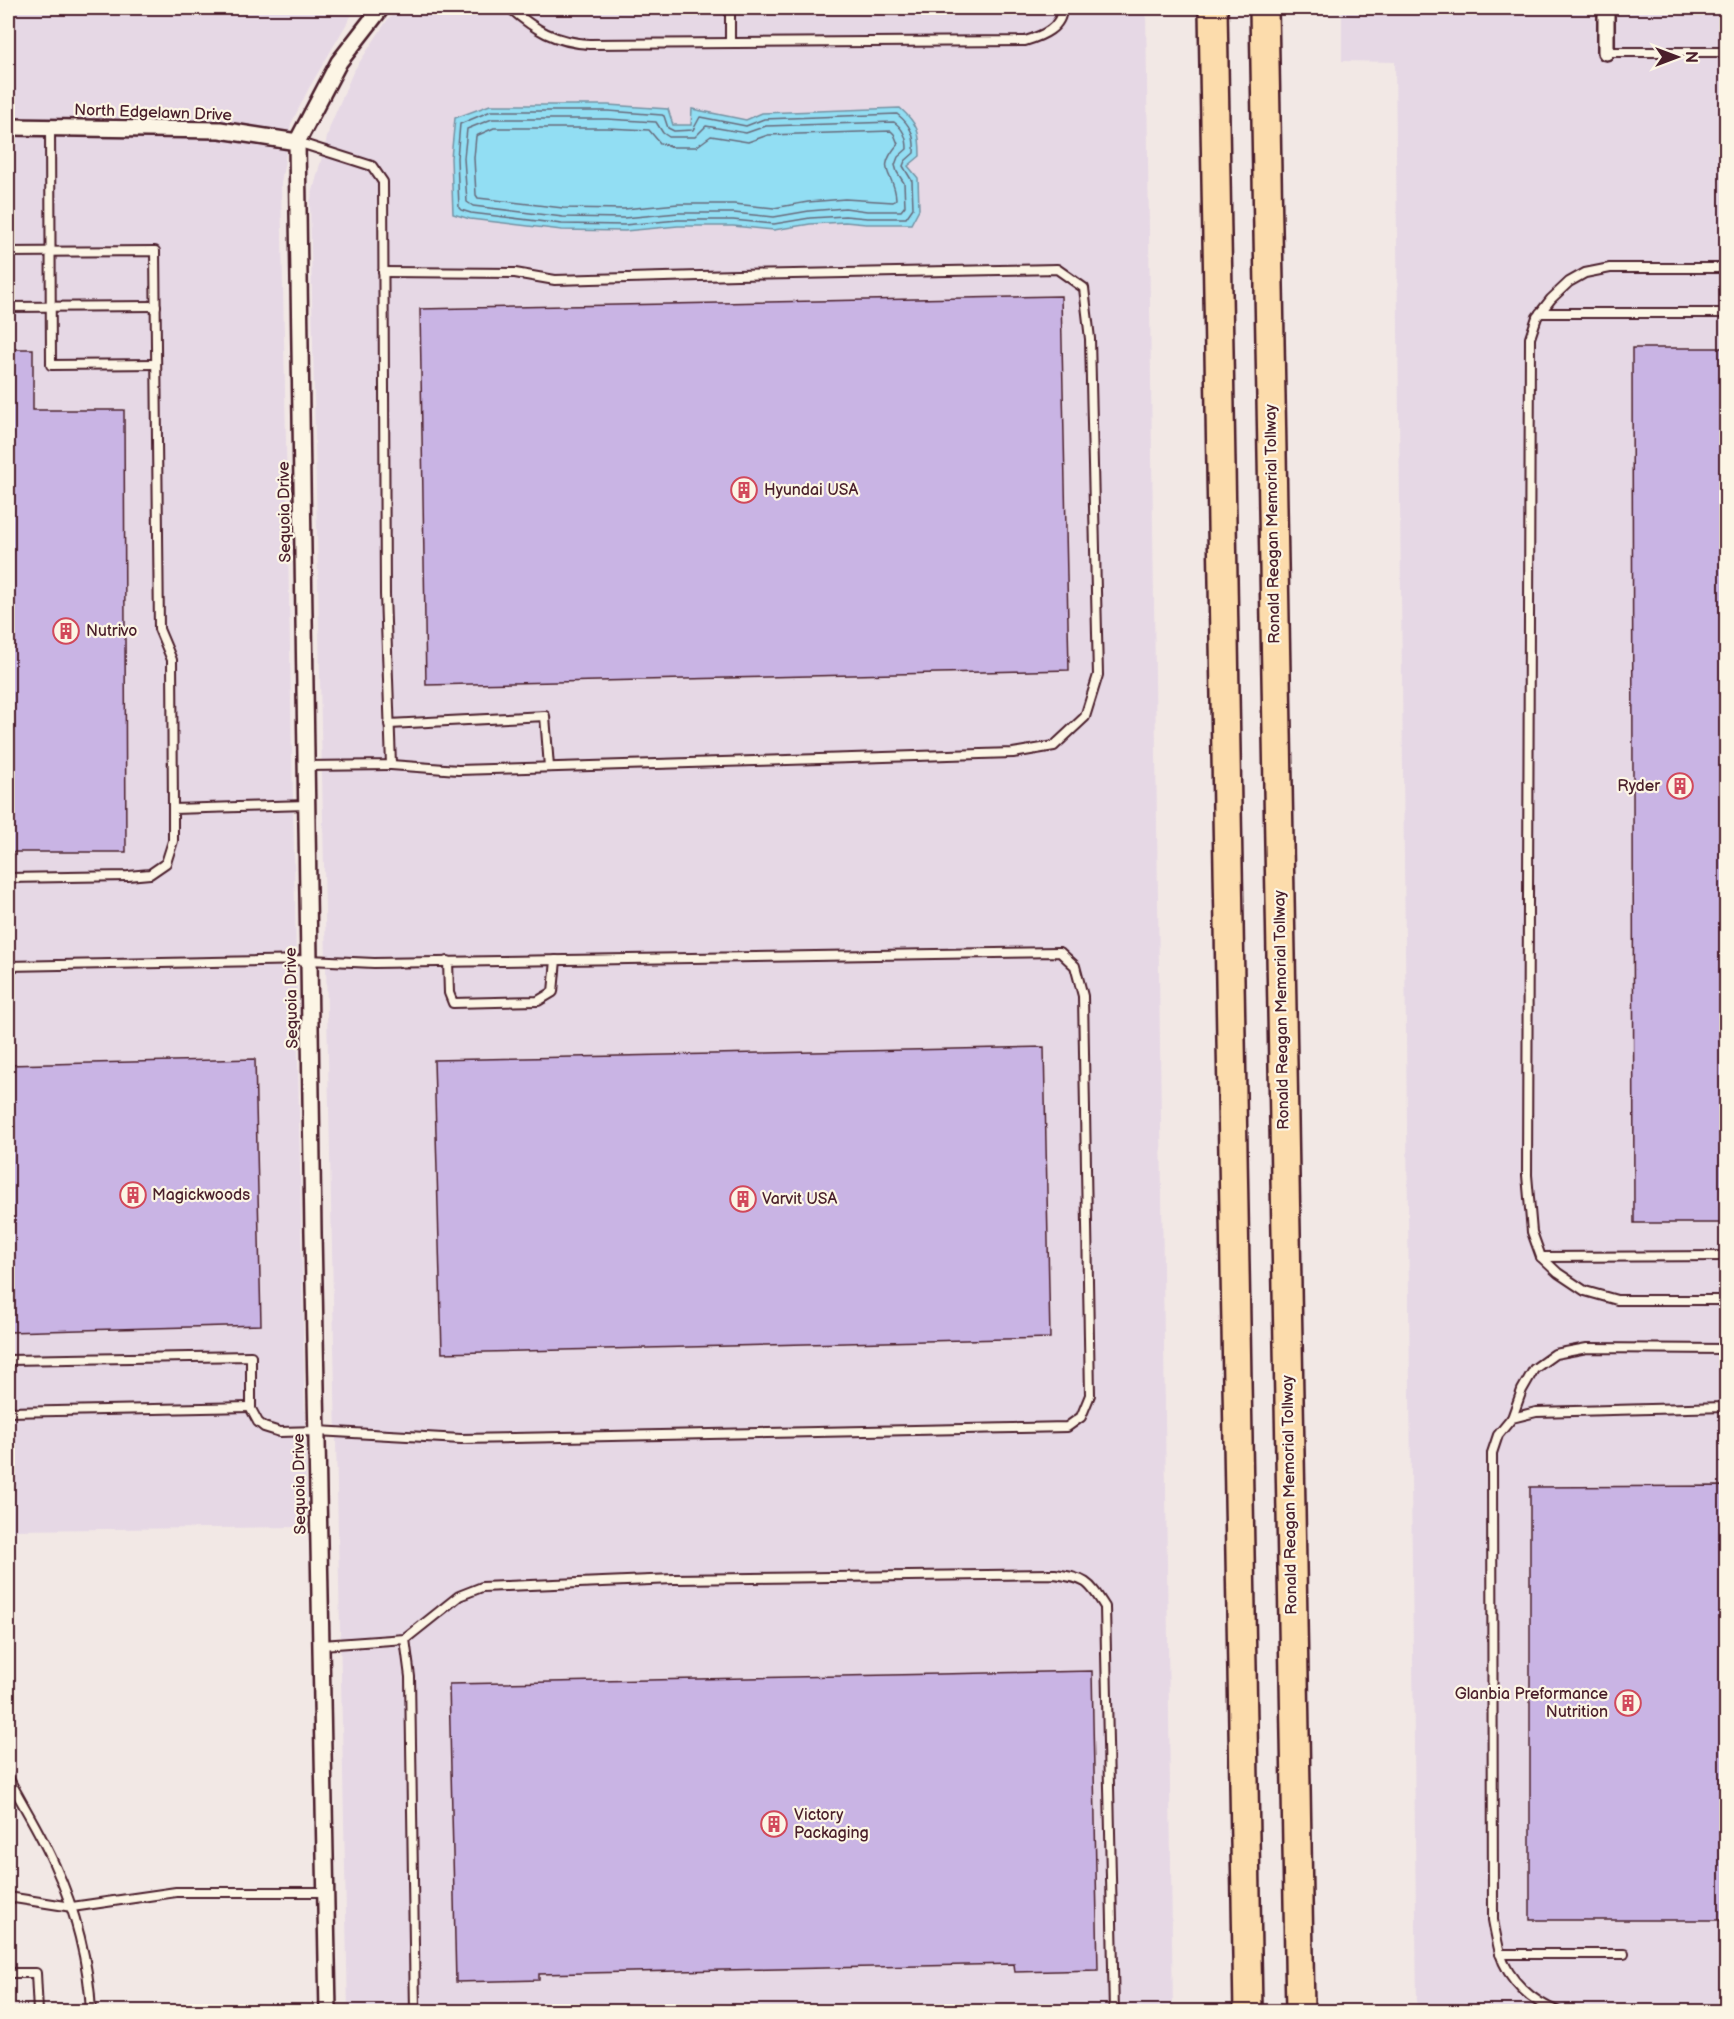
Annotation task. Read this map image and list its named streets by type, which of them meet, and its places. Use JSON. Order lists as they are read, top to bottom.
{
  "streets": {
    "highway": ["Ronald Reagan Memorial Tollway"],
    "street": ["North Edgelawn Drive", "Sequoia Drive"]
  },
  "crossings": [
    ["North Edgelawn Drive", "Sequoia Drive"]
  ],
  "places": {
    "building": [
      "Hyundai USA",
      "Nutrivo",
      "Ryder",
      "Magickwoods",
      "Varvit USA",
      "Glanbia Preformance Nutrition",
      "Victory Packaging"
    ]
  },
  "north": "right"
}
